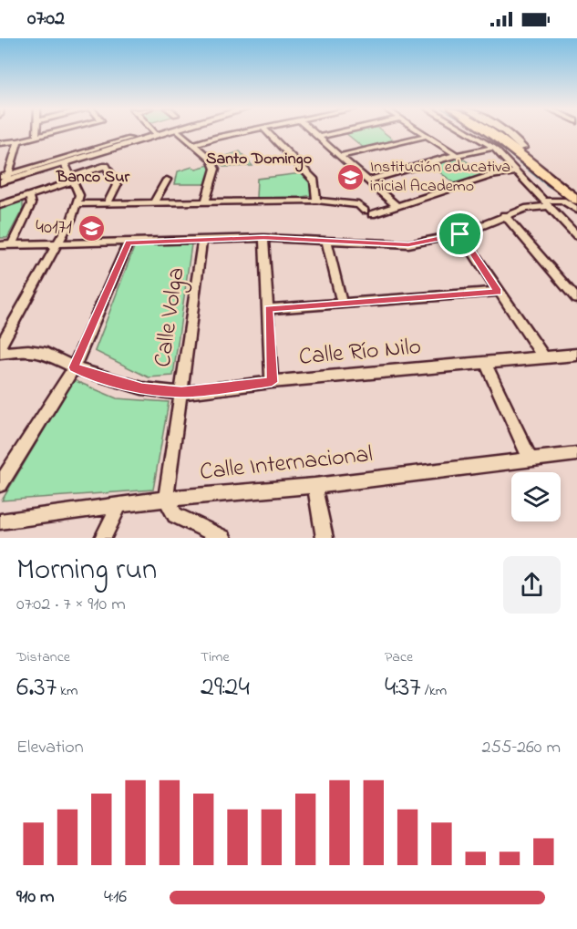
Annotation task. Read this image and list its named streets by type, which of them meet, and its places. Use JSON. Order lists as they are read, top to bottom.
{
  "streets": {
    "street": ["Calle Volga", "Calle Río Nilo", "Calle Internacional"]
  },
  "crossings": [
    ["Calle Volga", "Calle Río Nilo"],
    ["Calle Volga", "Calle Internacional"]
  ],
  "districts": ["Santo Domingo", "Banco Sur"],
  "places": {
    "school or university": ["Institución educativa inicial Academo", "40171"]
  },
  "page": {
    "status": "07:02",
    "heading": ["Morning run", "07:02 · 7 × 910 m"],
    "stats": [
      ["Distance", "6.37 km"],
      ["Time", "29:24"],
      ["Pace", "4:37 /km"]
    ],
    "chart": ["Elevation", "255–260 m"],
    "list": [
      {
        "name": "910 m",
        "note": "4:16"
      }
    ]
  }
}
